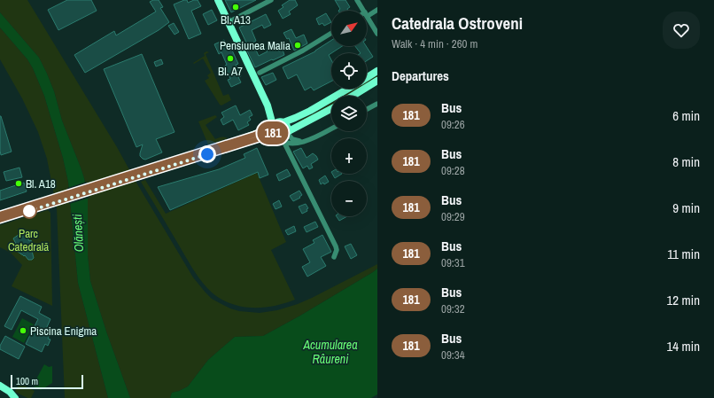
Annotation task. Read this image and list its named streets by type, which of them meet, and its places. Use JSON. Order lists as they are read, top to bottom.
{
  "water": ["Olănești", "Acumularea Râureni"],
  "parks": ["Parc Catedrală"],
  "places": [
    "Bl. A13",
    "Pensiunea Malia",
    "Bl. A7",
    "Bl. A18",
    "Piscina Enigma"
  ],
  "lines": ["bus line 181"],
  "scale_bar": "100 m",
  "north": "top right",
  "page": {
    "on_map": "181",
    "heading": [
      ["Catedrala Ostroveni", "Walk · 4 min · 260 m"],
      "Departures"
    ],
    "map_buttons": ["+", "−"],
    "list": [
      {
        "mark": "181",
        "name": "Bus",
        "note": "09:26",
        "value": "6 min"
      },
      {
        "mark": "181",
        "name": "Bus",
        "note": "09:28",
        "value": "8 min"
      },
      {
        "mark": "181",
        "name": "Bus",
        "note": "09:29",
        "value": "9 min"
      },
      {
        "mark": "181",
        "name": "Bus",
        "note": "09:31",
        "value": "11 min"
      },
      {
        "mark": "181",
        "name": "Bus",
        "note": "09:32",
        "value": "12 min"
      },
      {
        "mark": "181",
        "name": "Bus",
        "note": "09:34",
        "value": "14 min"
      }
    ],
    "scale": "100 m"
  }
}
